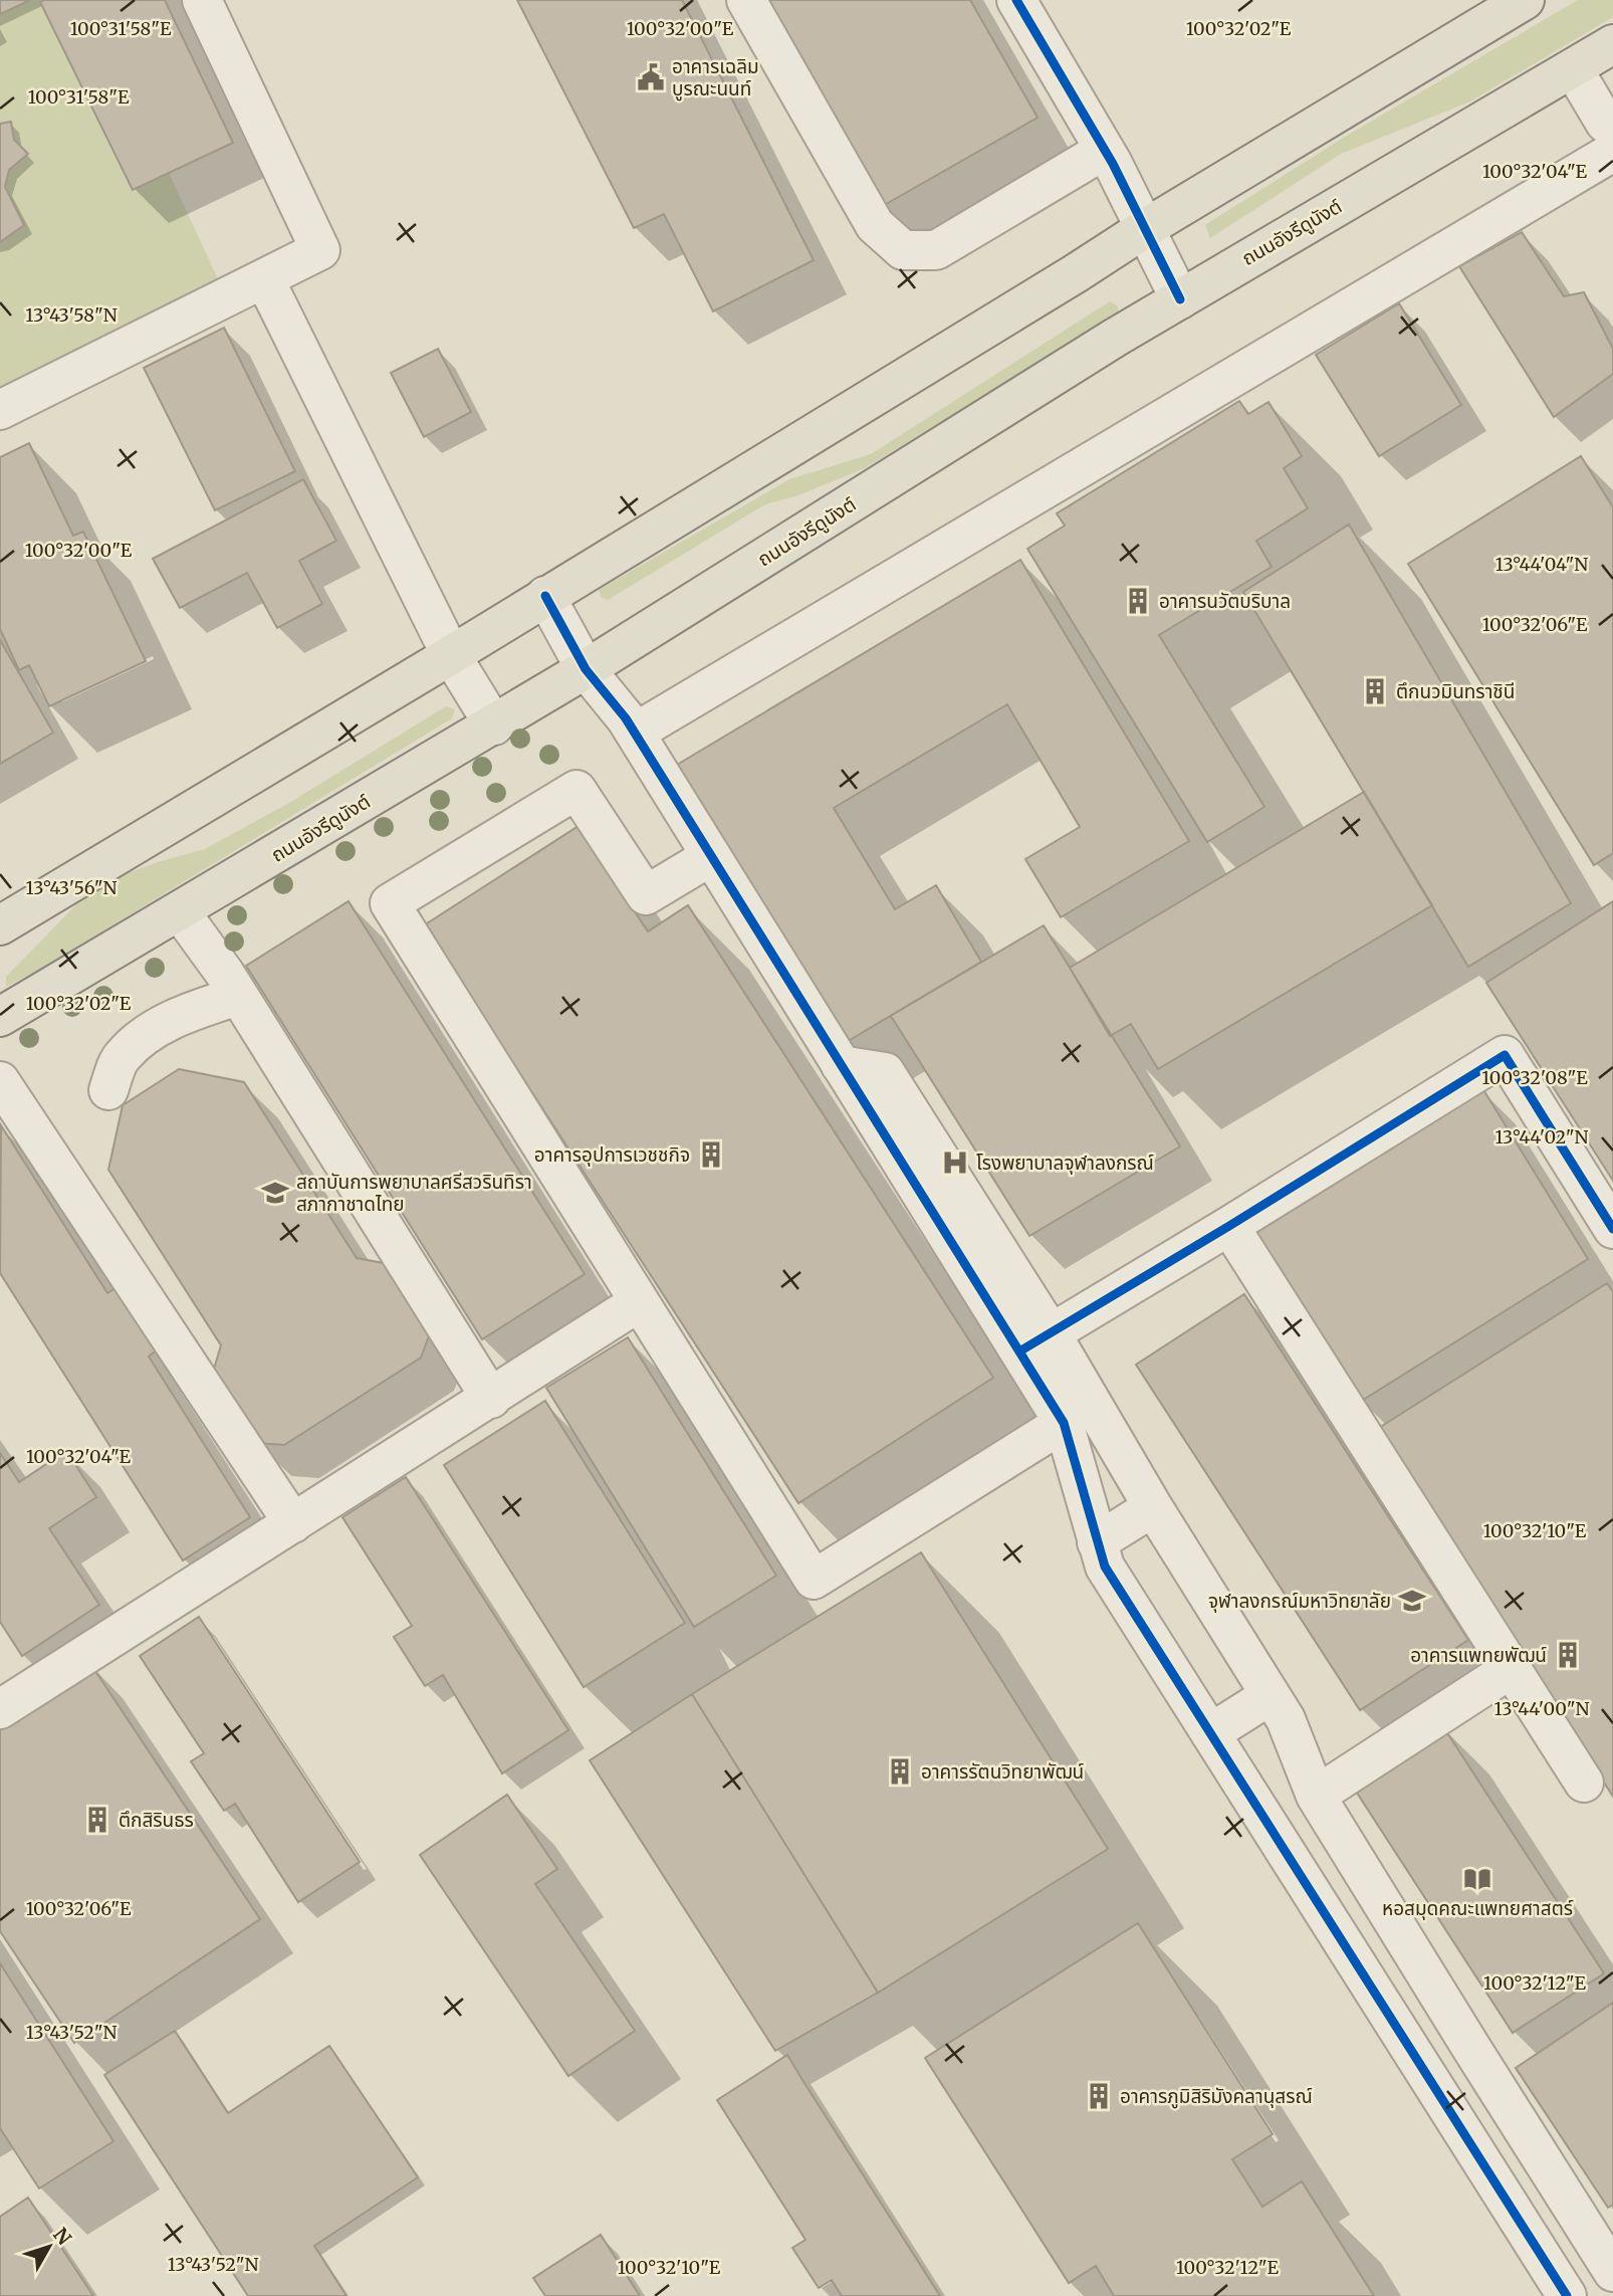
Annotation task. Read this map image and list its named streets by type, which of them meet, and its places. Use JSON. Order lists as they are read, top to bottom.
{
  "streets": {
    "main road": ["ถนนอังรีดูนังต์"]
  },
  "places": {
    "public building": ["อาคารเฉลิม บูรณะนนท์"],
    "building": [
      "อาคารนวัตบริบาล",
      "ตึกนวมินทราชินี",
      "อาคารอุปการเวชชกิจ",
      "อาคารแพทยพัฒน์",
      "อาคารรัตนวิทยาพัฒน์",
      "ตึกสิรินธร",
      "อาคารภูมิสิริมังคลานุสรณ์"
    ],
    "hospital": ["โรงพยาบาลจุฬาลงกรณ์"],
    "school or university": ["สถาบันการพยาบาลศรีสวรินทิรา สภากาชาดไทย", "จุฬาลงกรณ์มหาวิทยาลัย"],
    "library": ["หอสมุดคณะแพทยศาสตร์"]
  },
  "north": "top right",
  "coordinates": [
    "100°31'58\"E",
    "100°32'00\"E",
    "100°32'02\"E",
    "100°32'04\"E",
    "13°43'58\"N",
    "13°44'04\"N",
    "100°32'06\"E",
    "13°43'56\"N",
    "100°32'08\"E",
    "13°44'02\"N",
    "100°32'10\"E",
    "13°44'00\"N",
    "100°32'12\"E",
    "13°43'52\"N"
  ]
}
